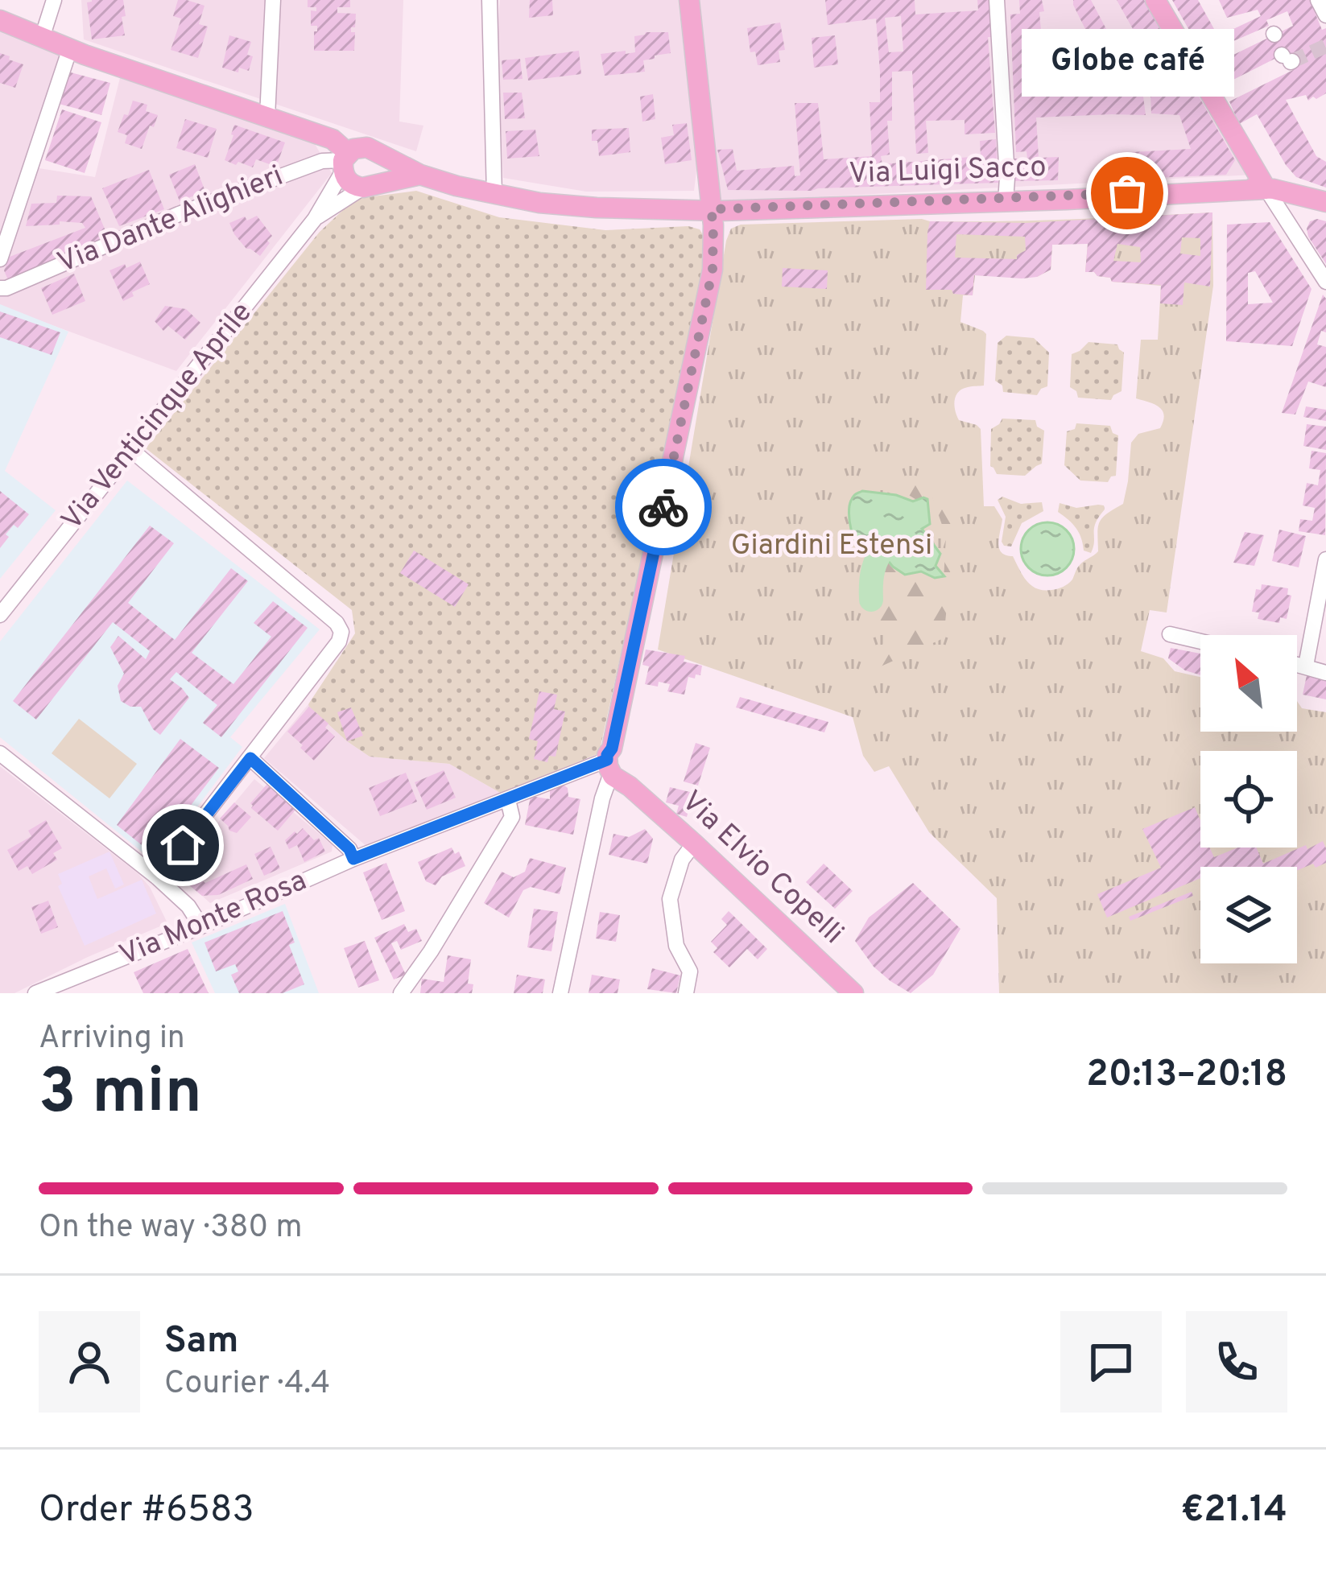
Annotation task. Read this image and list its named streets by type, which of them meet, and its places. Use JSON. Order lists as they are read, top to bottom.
{
  "streets": {
    "main road": ["Via Luigi Sacco", "Via Elvio Copelli"],
    "street": ["Via Dante Alighieri", "Via Venticinque Aprile", "Via Monte Rosa"]
  },
  "crossings": [
    ["Via Luigi Sacco", "Via Dante Alighieri"],
    ["Via Luigi Sacco", "Via Venticinque Aprile"],
    ["Via Dante Alighieri", "Via Venticinque Aprile"],
    ["Via Elvio Copelli", "Via Monte Rosa"]
  ],
  "parks": ["Giardini Estensi"],
  "places": ["Globe café"],
  "north": "top left",
  "page": {
    "bubble": "Globe café",
    "heading": ["3 min", "Arriving in", "20:13–20:18"],
    "panel": [
      "Sam",
      "Courier · 4.4",
      "Order #6583",
      "€21.14"
    ],
    "bar": "On the way · 380 m"
  }
}
